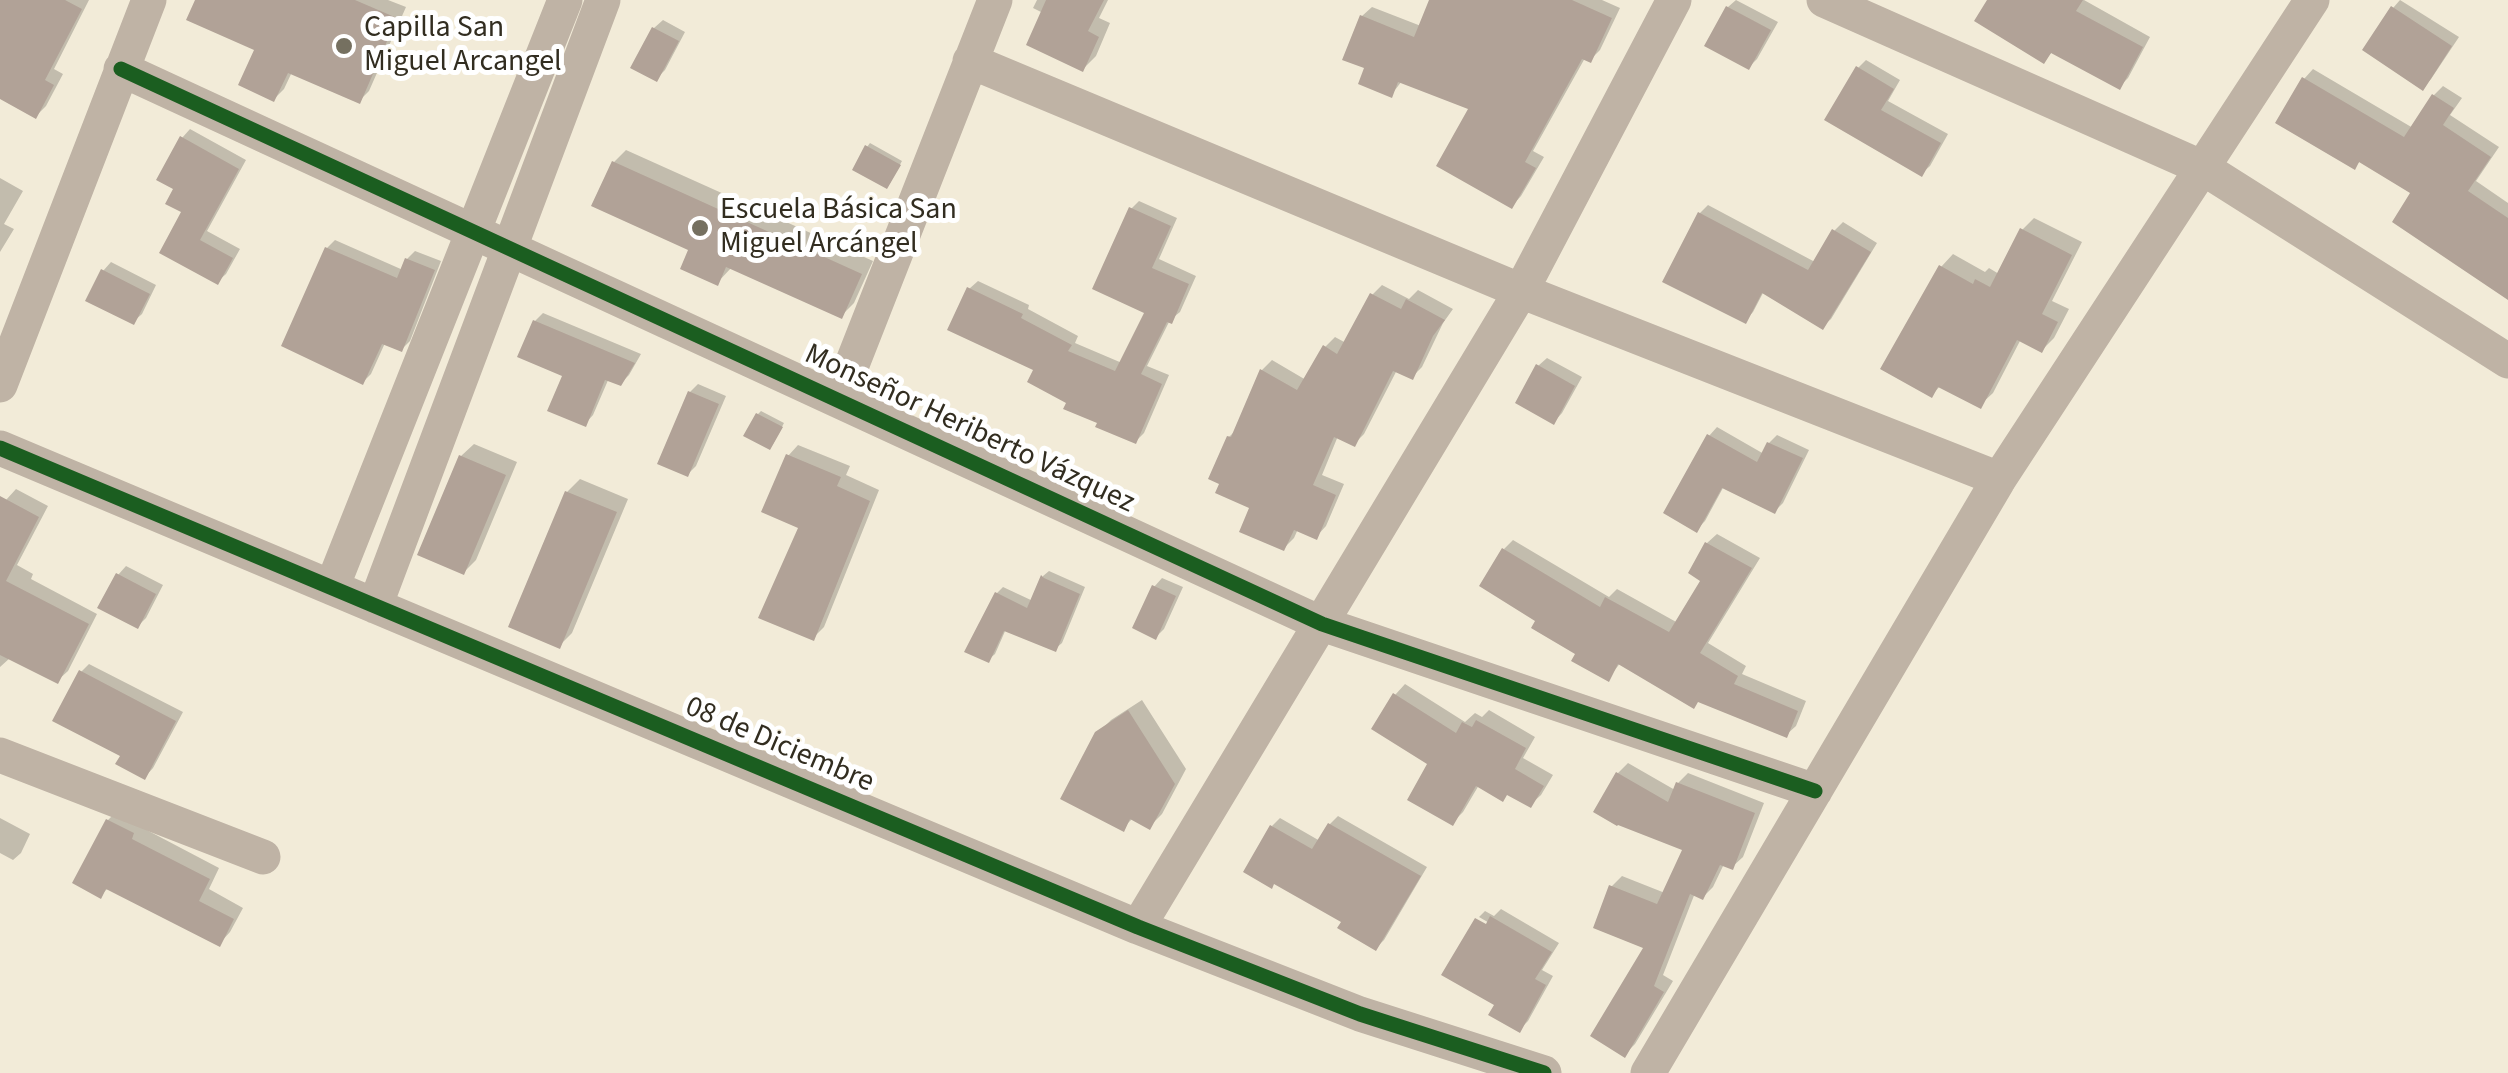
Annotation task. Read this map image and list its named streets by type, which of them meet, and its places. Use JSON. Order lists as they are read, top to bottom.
{
  "streets": {
    "street": ["Monseñor Heriberto Vázquez", "08 de Diciembre"]
  },
  "places": ["Capilla San Miguel Arcangel", "Escuela Básica San Miguel Arcángel"]
}
